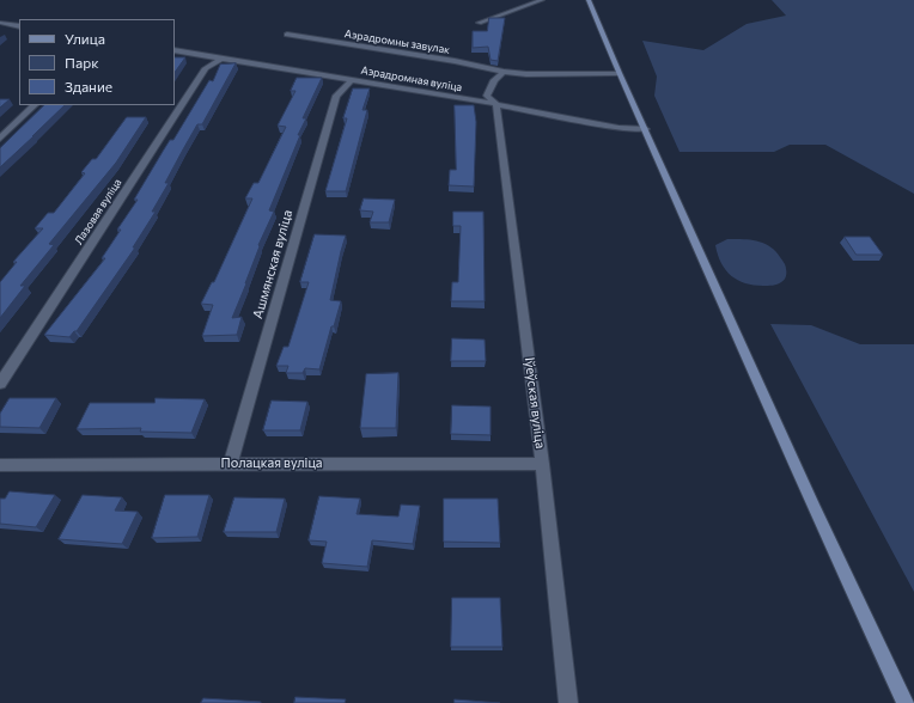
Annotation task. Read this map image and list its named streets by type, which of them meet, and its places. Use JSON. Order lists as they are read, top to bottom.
{
  "streets": {
    "street": [
      "Аэрадромны завулак",
      "Аэрадромная вуліца",
      "Лазовая вуліца",
      "Ашмянская вуліца",
      "Іўеўская вуліца",
      "Полацкая вуліца"
    ]
  },
  "crossings": [
    ["Аэрадромны завулак", "Іўеўская вуліца"],
    ["Аэрадромная вуліца", "Лазовая вуліца"],
    ["Аэрадромная вуліца", "Ашмянская вуліца"],
    ["Аэрадромная вуліца", "Іўеўская вуліца"],
    ["Ашмянская вуліца", "Полацкая вуліца"],
    ["Іўеўская вуліца", "Полацкая вуліца"]
  ],
  "legend": ["Улица", "Парк", "Здание"]
}
